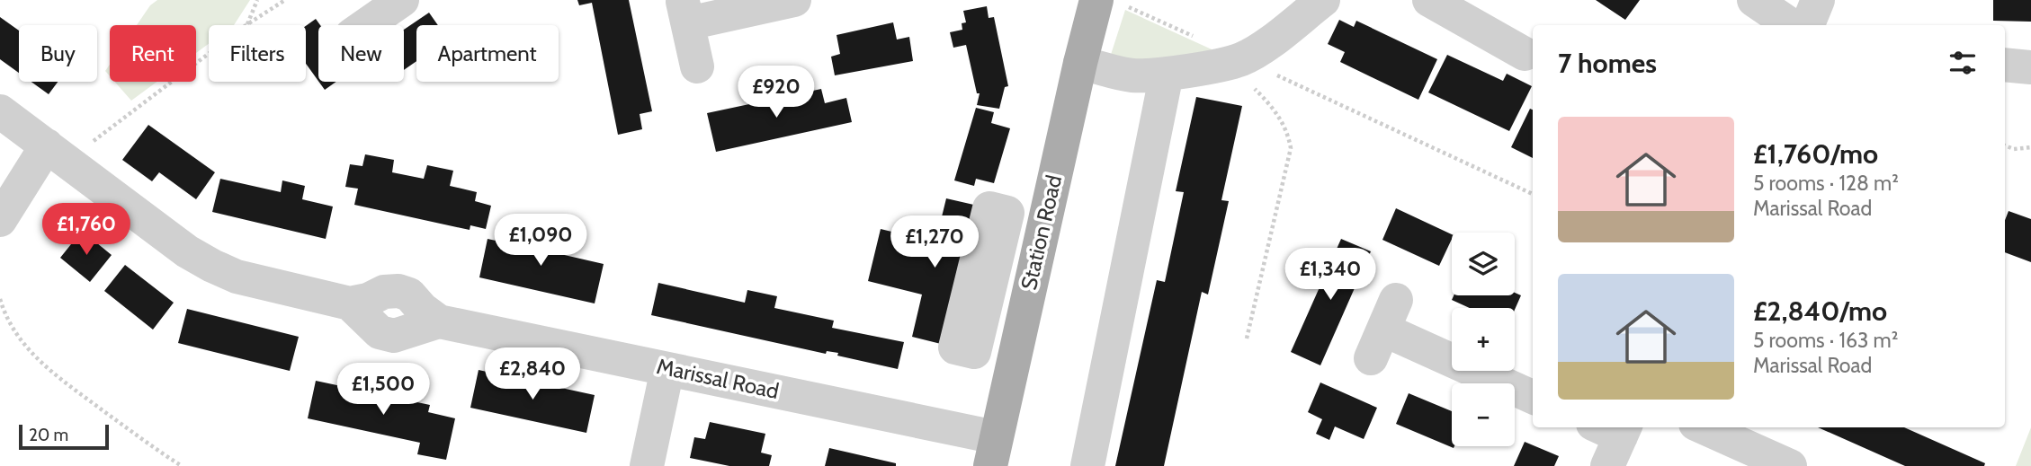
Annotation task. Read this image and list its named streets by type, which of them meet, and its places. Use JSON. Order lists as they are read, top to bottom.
{
  "streets": {
    "main road": ["Station Road"],
    "street": ["Marissal Road"]
  },
  "crossings": [
    ["Station Road", "Marissal Road"]
  ],
  "scale_bar": "20 m",
  "page": {
    "chip": [
      "Buy",
      "Rent",
      "Filters",
      "New",
      "Apartment"
    ],
    "heading": "7 homes",
    "price": [
      "£920",
      "£1,760",
      "£1,090",
      "£1,270",
      "£1,340",
      "£2,840",
      "£1,500"
    ],
    "list": [
      {
        "name": "£1,760/mo",
        "note": "5 rooms · 128 m² · Marissal Road"
      },
      {
        "name": "£2,840/mo",
        "note": "5 rooms · 163 m² · Marissal Road"
      }
    ],
    "map_buttons": ["+", "−"],
    "scale": "20 m"
  }
}
